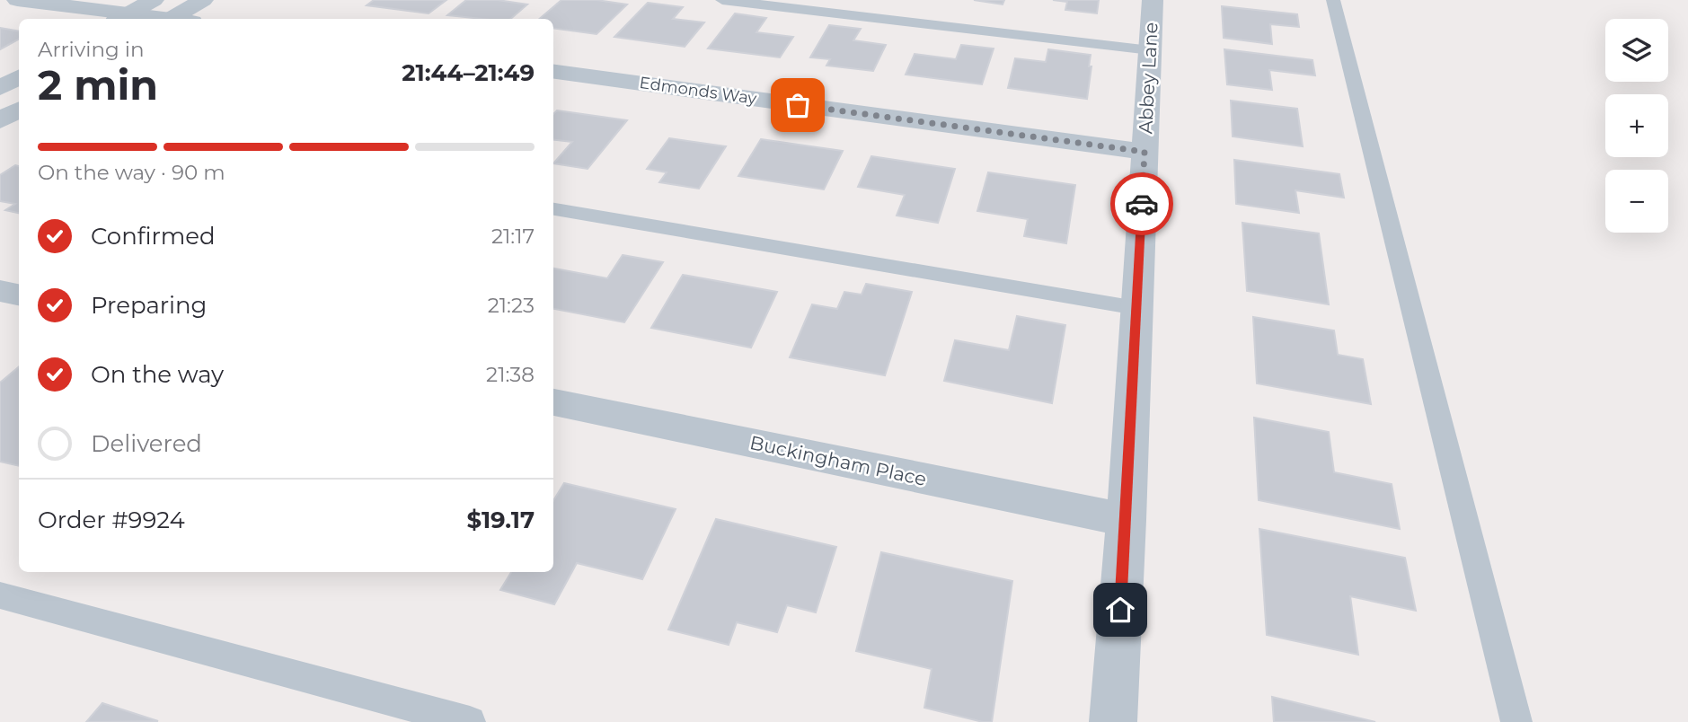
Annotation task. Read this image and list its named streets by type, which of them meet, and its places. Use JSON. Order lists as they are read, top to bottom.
{
  "streets": {
    "street": ["Abbey Lane", "Edmonds Way", "Buckingham Place"]
  },
  "crossings": [
    ["Abbey Lane", "Edmonds Way"],
    ["Abbey Lane", "Buckingham Place"]
  ],
  "page": {
    "map_buttons": ["+", "−"],
    "heading": ["2 min", "Arriving in", "21:44–21:49"],
    "panel": ["Order #9924", "$19.17"],
    "bar": "On the way · 90 m",
    "list": [
      ["Confirmed", "21:17"],
      ["Preparing", "21:23"],
      ["On the way", "21:38"],
      "Delivered"
    ]
  }
}
